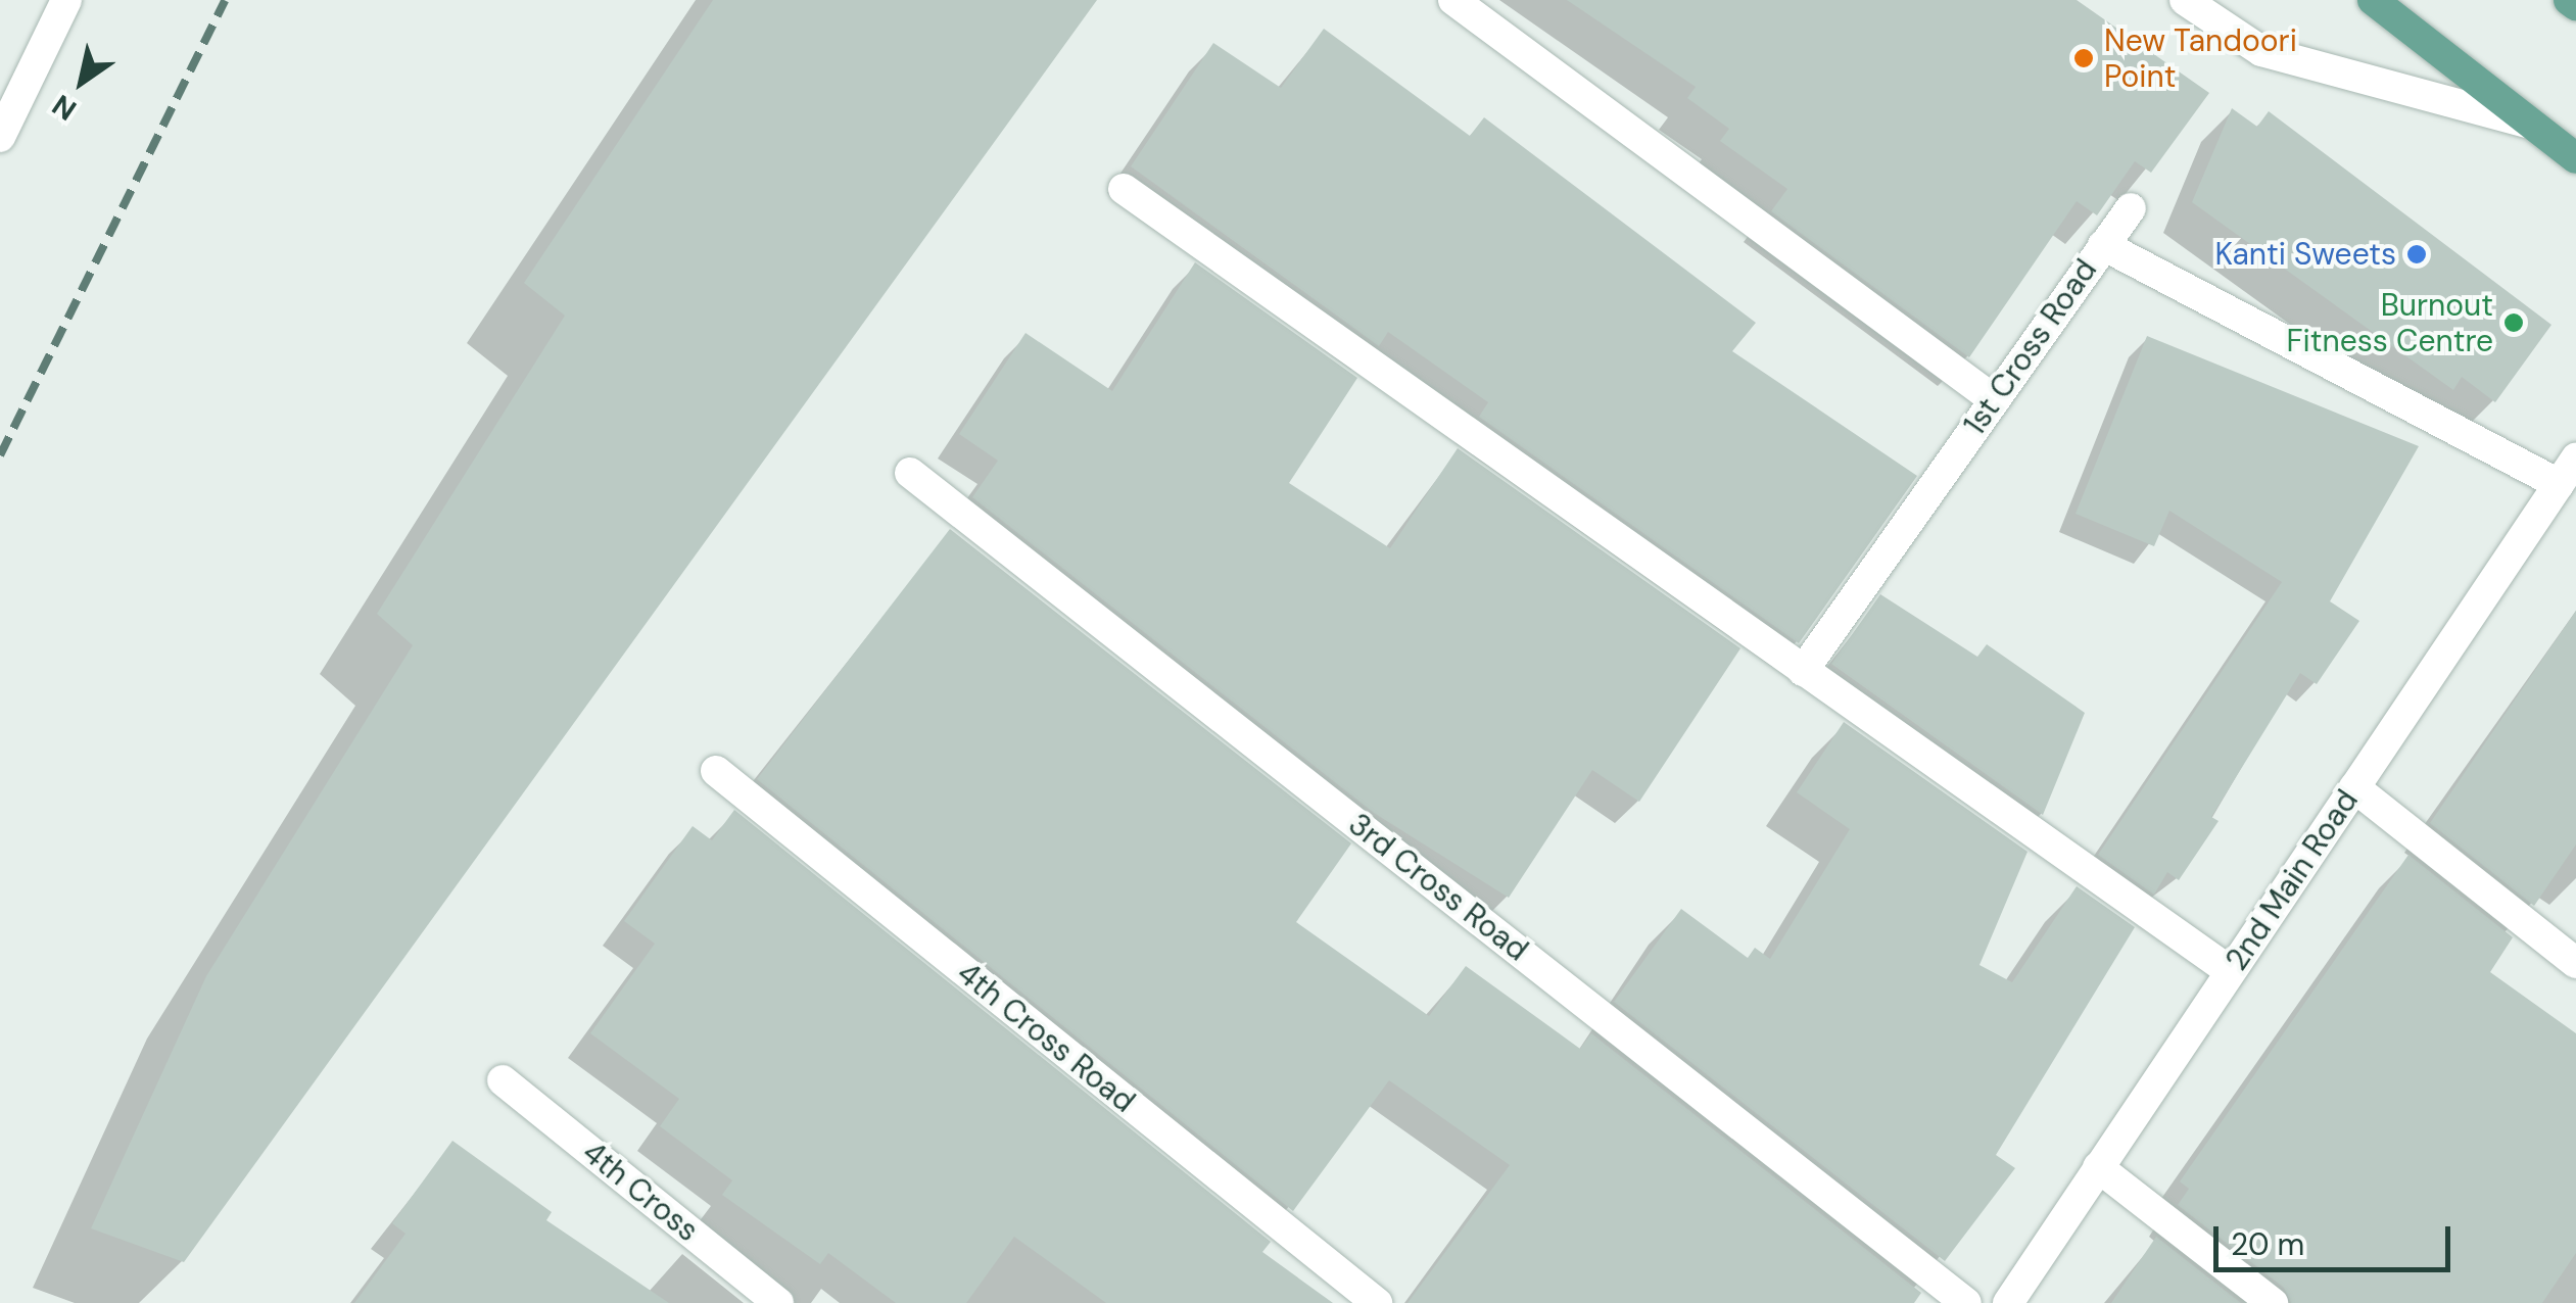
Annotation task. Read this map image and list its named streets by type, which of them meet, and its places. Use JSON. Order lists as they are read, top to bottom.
{
  "streets": {
    "street": [
      "1st Cross Road",
      "2nd Main Road",
      "3rd Cross Road",
      "4th Cross Road",
      "4th Cross"
    ]
  },
  "crossings": [
    ["1st Cross Road", "2nd Main Road"]
  ],
  "places": ["New Tandoori Point", "Kanti Sweets", "Burnout Fitness Centre"],
  "scale_bar": "20 m",
  "north": "bottom left"
}
